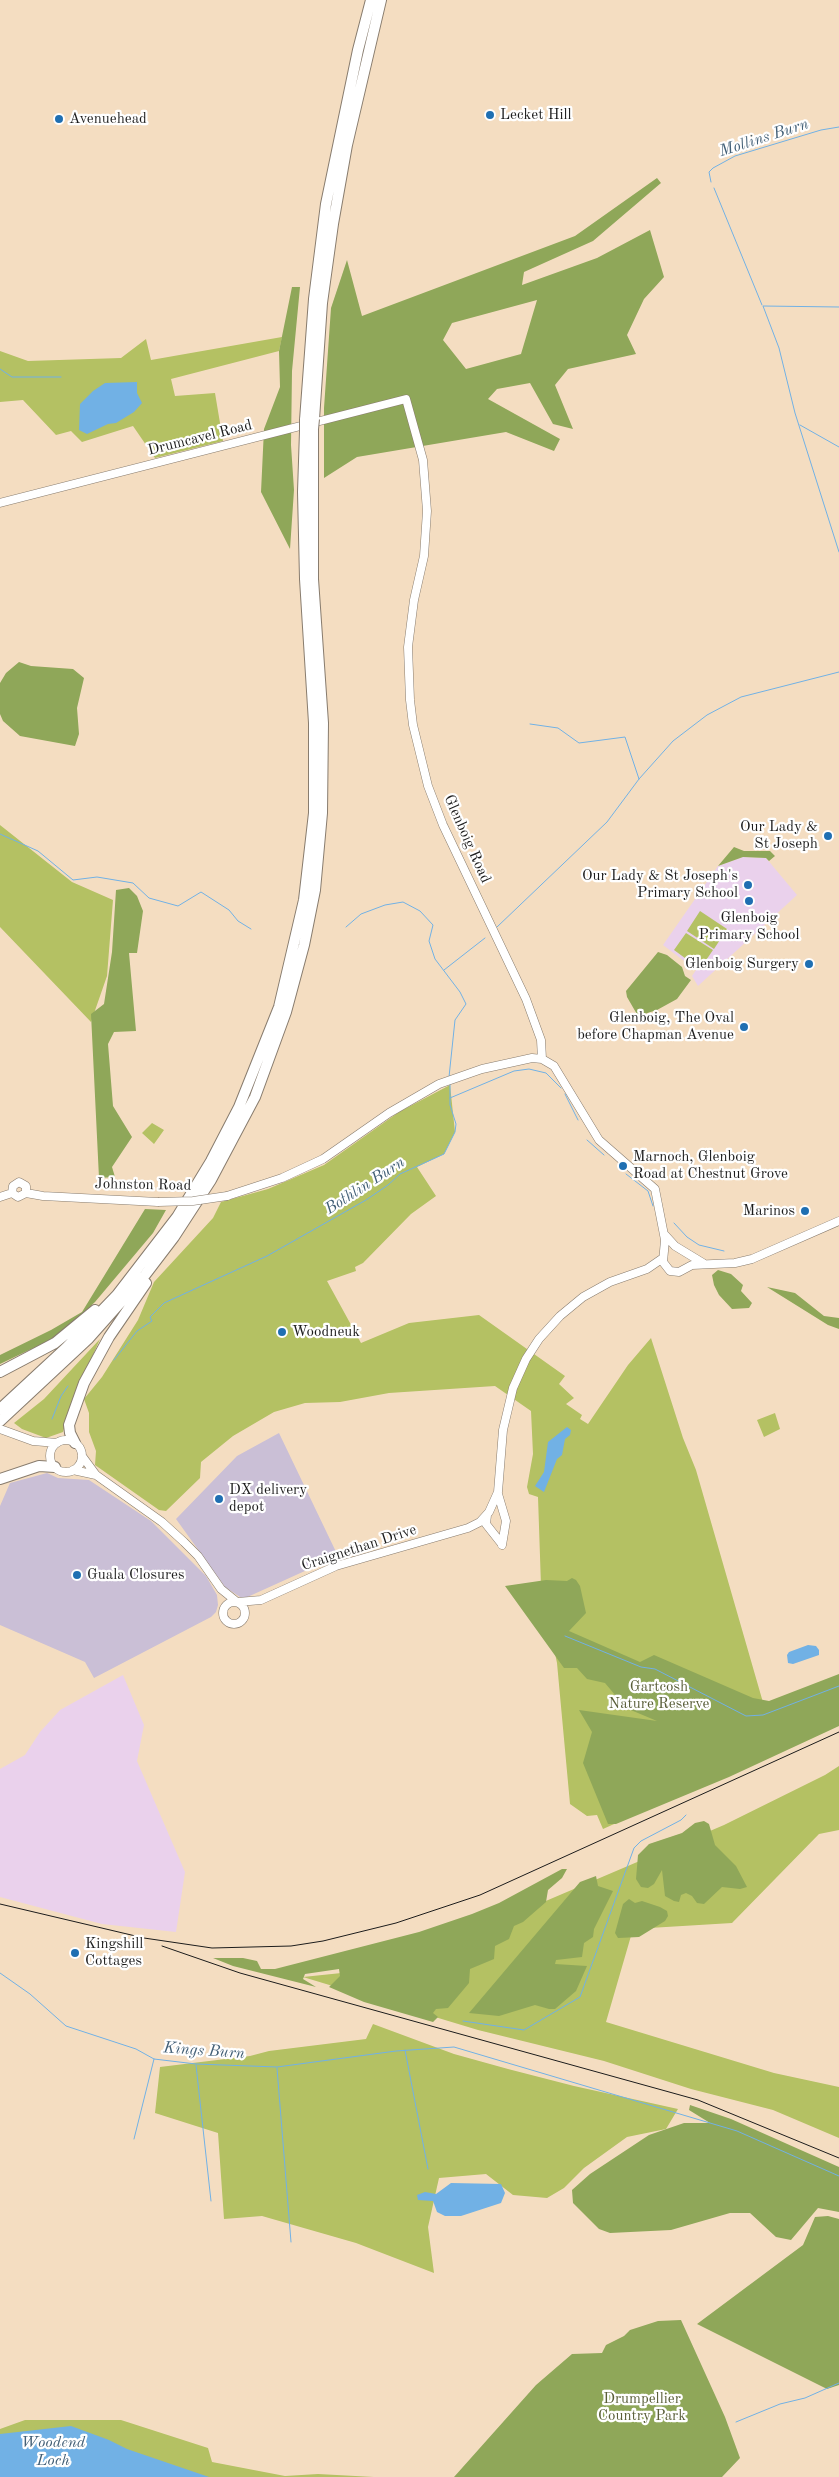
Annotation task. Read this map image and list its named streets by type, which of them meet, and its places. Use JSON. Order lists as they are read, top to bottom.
{
  "streets": {
    "street": [
      "Drumcavel Road",
      "Glenboig Road",
      "Johnston Road",
      "Craignethan Drive"
    ]
  },
  "crossings": [
    ["Drumcavel Road", "Glenboig Road"],
    ["Glenboig Road", "Johnston Road"]
  ],
  "water": [
    "Mollins Burn",
    "Bothlin Burn",
    "Kings Burn",
    "Woodend Loch"
  ],
  "parks": ["Gartcosh Nature Reserve", "Drumpellier Country Park"],
  "places": [
    "Lecket Hill",
    "Avenuehead",
    "Our Lady & St Joseph",
    "Our Lady & St Joseph's Primary School",
    "Glenboig Primary School",
    "Glenboig Surgery",
    "Glenboig, The Oval before Chapman Avenue",
    "Marnoch, Glenboig Road at Chestnut Grove",
    "Marinos",
    "Woodneuk",
    "DX delivery depot",
    "Guala Closures",
    "Kingshill Cottages"
  ]
}
